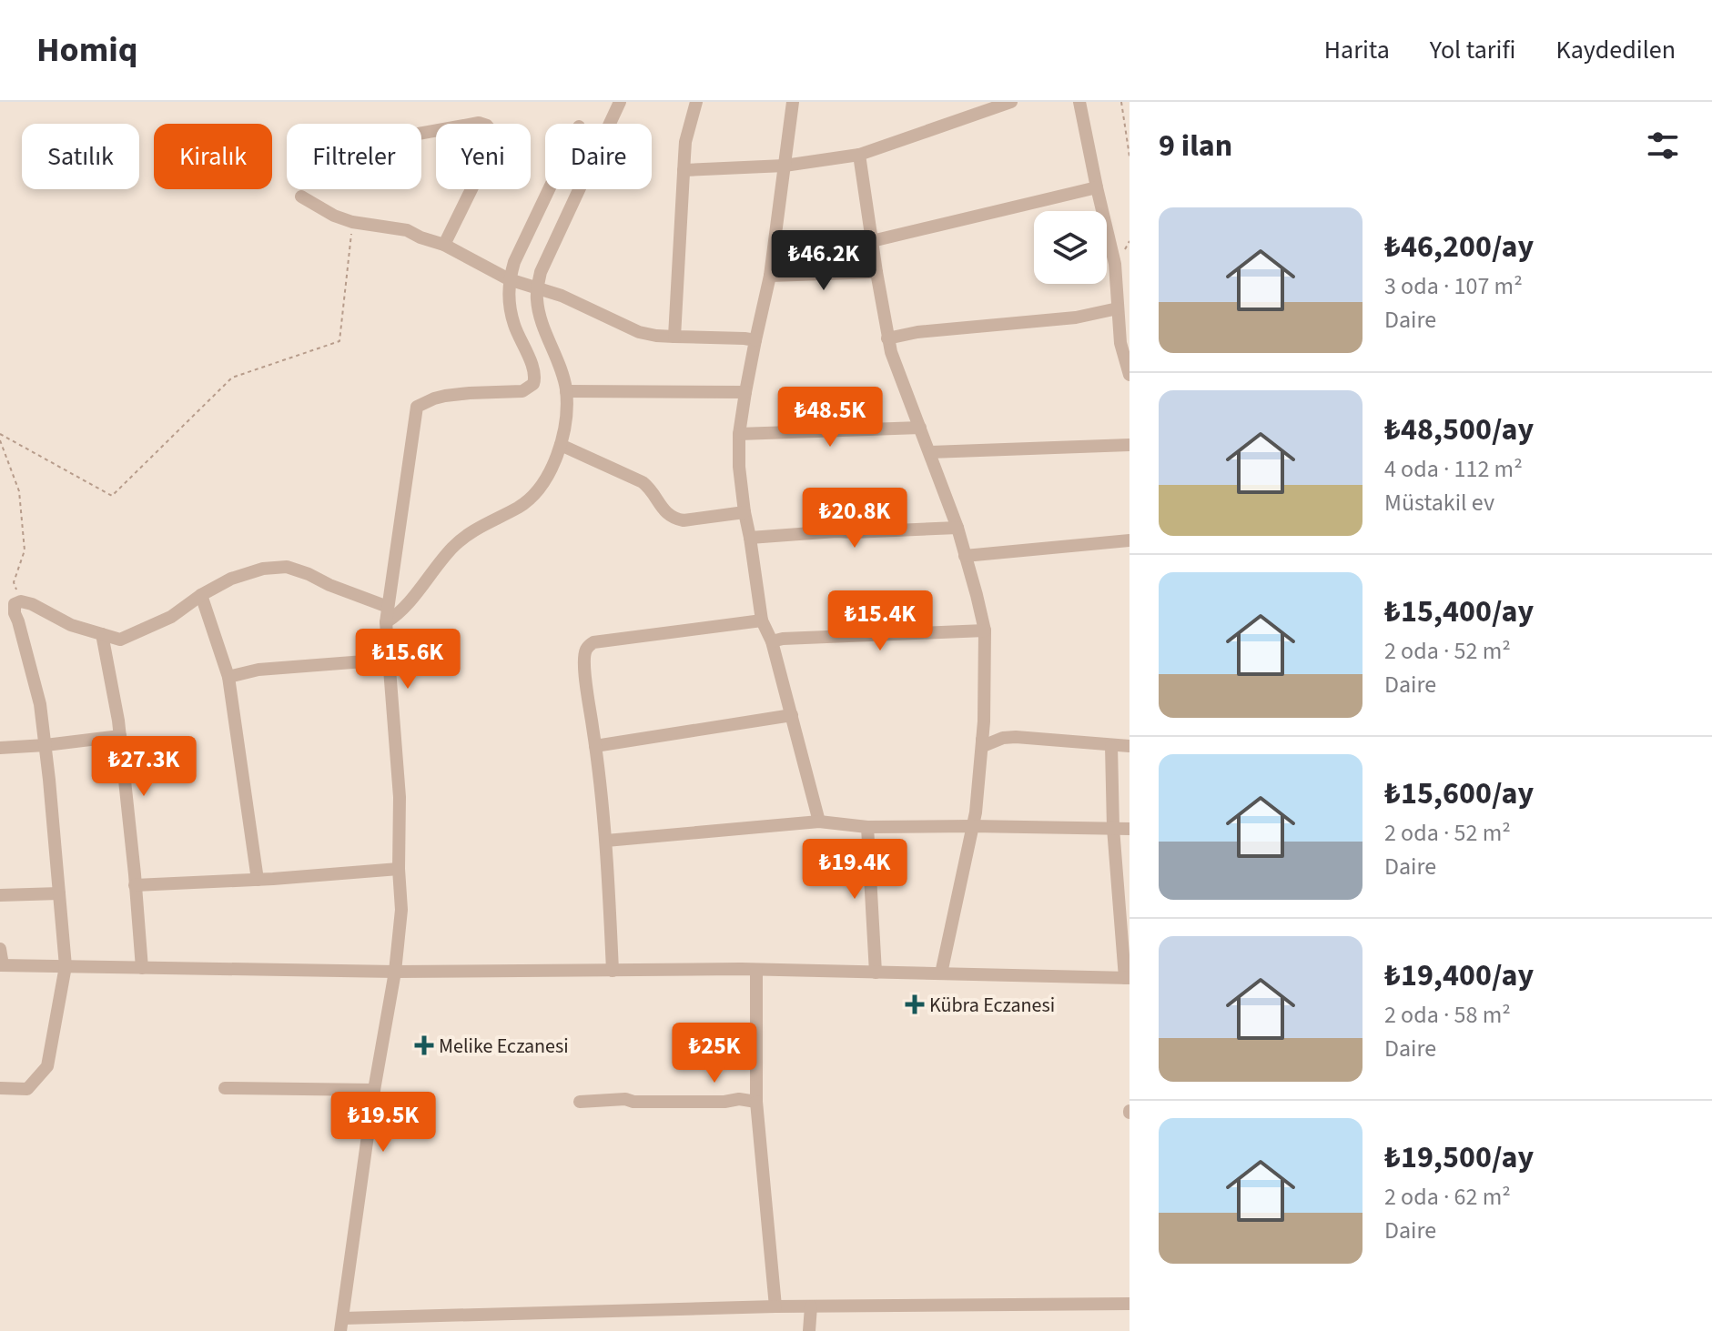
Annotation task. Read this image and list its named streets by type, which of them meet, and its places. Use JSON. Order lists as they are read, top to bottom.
{
  "places": {
    "health": ["Kübra Eczanesi", "Melike Eczanesi"]
  },
  "page": {
    "header": "Homiq",
    "nav": ["Harita", "Yol tarifi", "Kaydedilen"],
    "heading": "9 ilan",
    "chip": [
      "Satılık",
      "Kiralık",
      "Filtreler",
      "Yeni",
      "Daire"
    ],
    "list": [
      {
        "name": "₺46,200/ay",
        "note": "3 oda · 107 m² · Daire"
      },
      {
        "name": "₺48,500/ay",
        "note": "4 oda · 112 m² · Müstakil ev"
      },
      {
        "name": "₺15,400/ay",
        "note": "2 oda · 52 m² · Daire"
      },
      {
        "name": "₺15,600/ay",
        "note": "2 oda · 52 m² · Daire"
      },
      {
        "name": "₺19,400/ay",
        "note": "2 oda · 58 m² · Daire"
      },
      {
        "name": "₺19,500/ay",
        "note": "2 oda · 62 m² · Daire"
      }
    ],
    "price": [
      "₺46.2K",
      "₺48.5K",
      "₺20.8K",
      "₺15.4K",
      "₺15.6K",
      "₺27.3K",
      "₺19.4K",
      "₺25K",
      "₺19.5K"
    ]
  }
}
